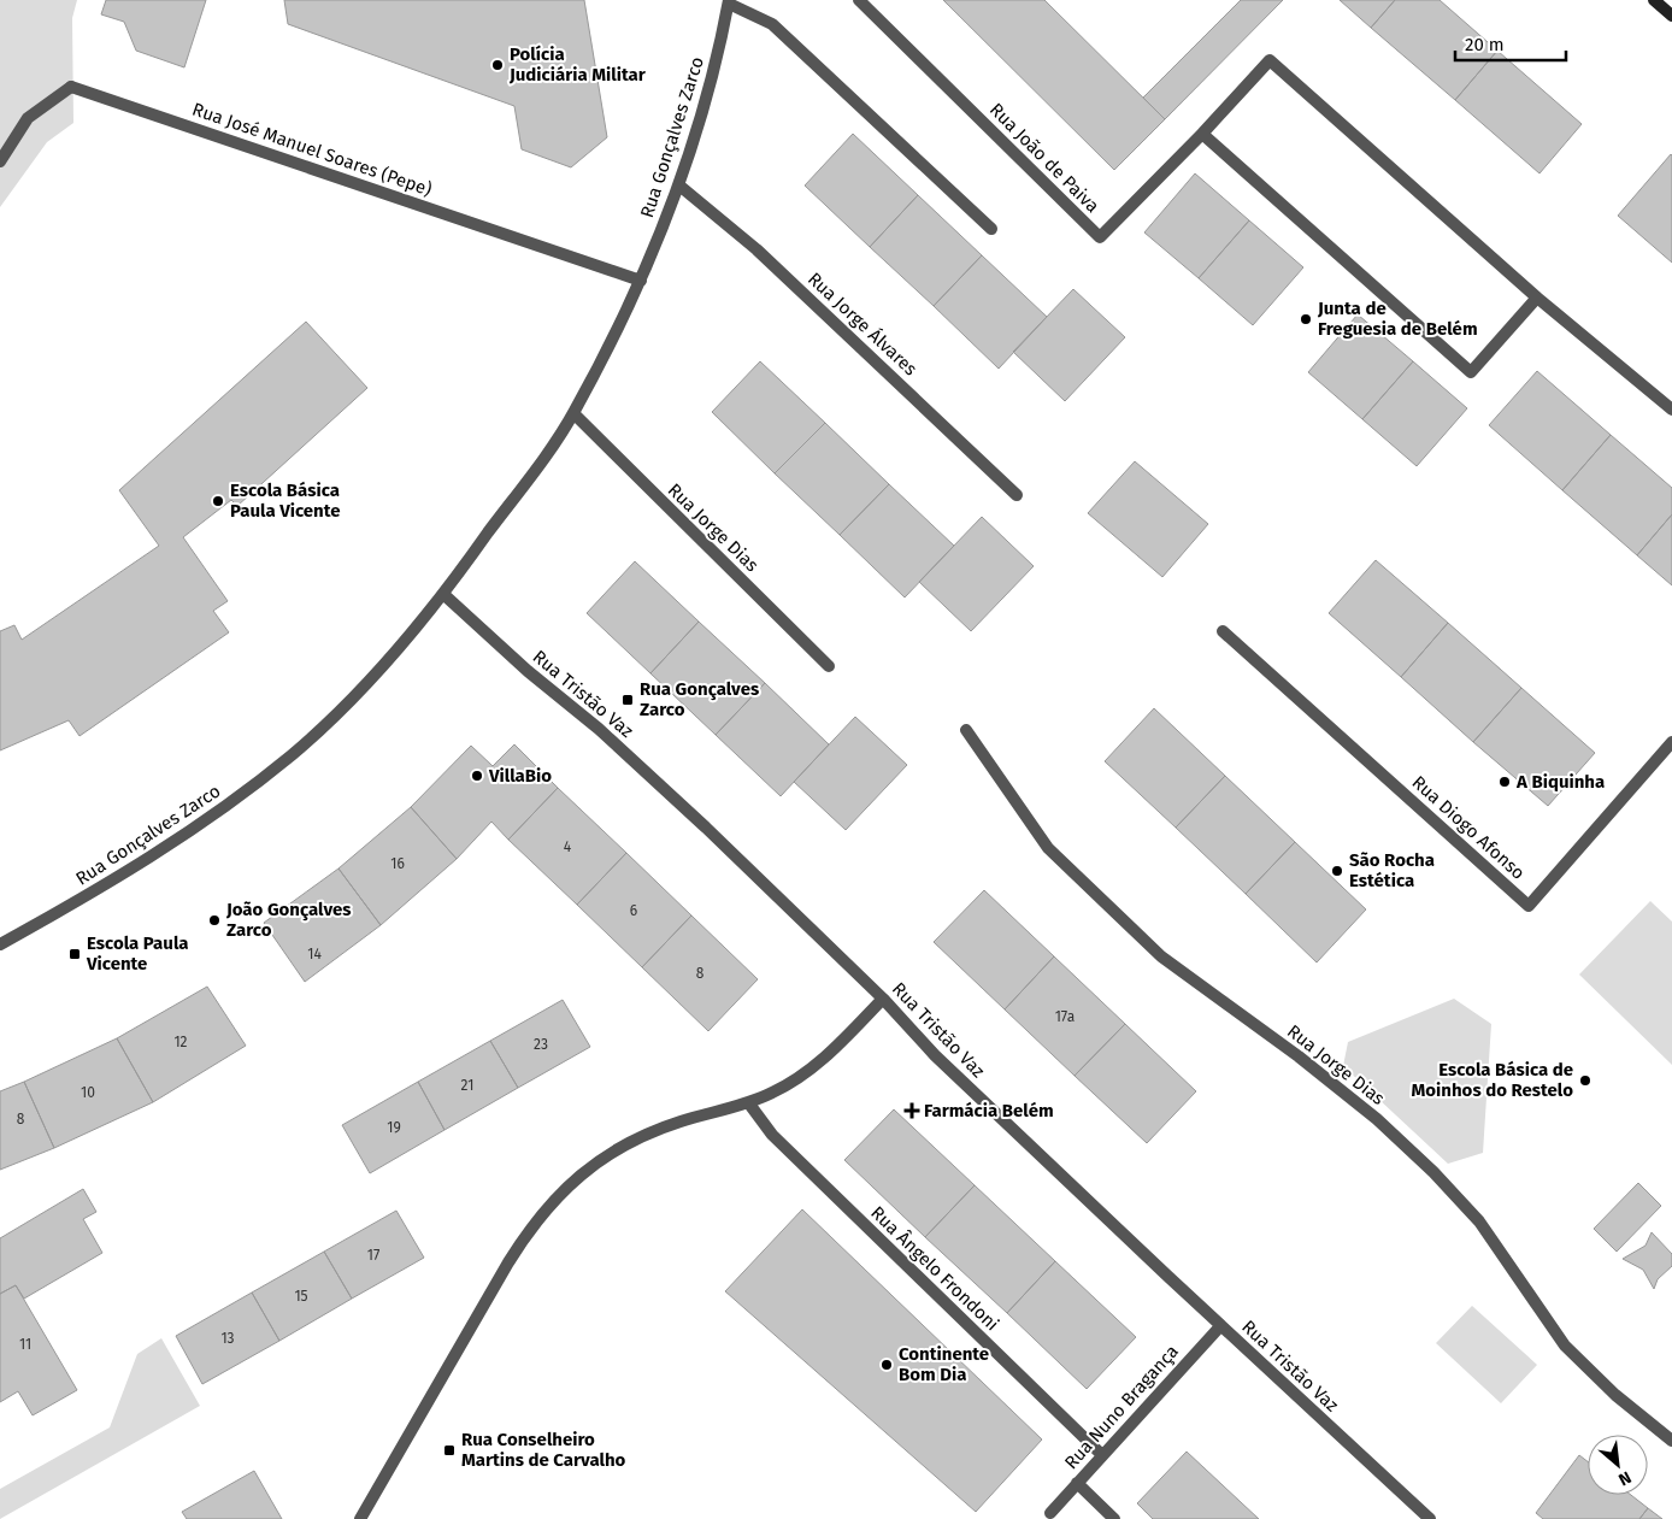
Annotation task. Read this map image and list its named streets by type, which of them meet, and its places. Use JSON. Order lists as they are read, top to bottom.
{
  "streets": {
    "street": [
      "Rua Gonçalves Zarco",
      "Rua José Manuel Soares (Pepe)",
      "Rua João de Paiva",
      "Rua Jorge Álvares",
      "Rua Jorge Dias",
      "Rua Tristão Vaz",
      "Rua Diogo Afonso",
      "Rua Ângelo Frondoni",
      "Rua Nuno Bragança"
    ]
  },
  "crossings": [
    ["Rua Gonçalves Zarco", "Rua José Manuel Soares (Pepe)"],
    ["Rua Gonçalves Zarco", "Rua Jorge Álvares"],
    ["Rua Gonçalves Zarco", "Rua Jorge Dias"],
    ["Rua Gonçalves Zarco", "Rua Tristão Vaz"],
    ["Rua Tristão Vaz", "Rua Nuno Bragança"],
    ["Rua Ângelo Frondoni", "Rua Nuno Bragança"]
  ],
  "places": {
    "other": [
      "Polícia Judiciária Militar",
      "Junta de Freguesia de Belém",
      "Escola Básica Paula Vicente",
      "VillaBio",
      "A Biquinha",
      "São Rocha Estética",
      "João Gonçalves Zarco",
      "Escola Básica de Moinhos do Restelo",
      "Continente Bom Dia"
    ],
    "transit": ["Rua Gonçalves Zarco", "Escola Paula Vicente", "Rua Conselheiro Martins de Carvalho"],
    "health": ["Farmácia Belém"]
  },
  "house_numbers": [
    "4",
    "16",
    "6",
    "14",
    "8",
    "17a",
    "12",
    "23",
    "21",
    "10",
    "8",
    "19",
    "17",
    "15",
    "13",
    "11"
  ],
  "scale_bar": "20 m",
  "north": "bottom right"
}
